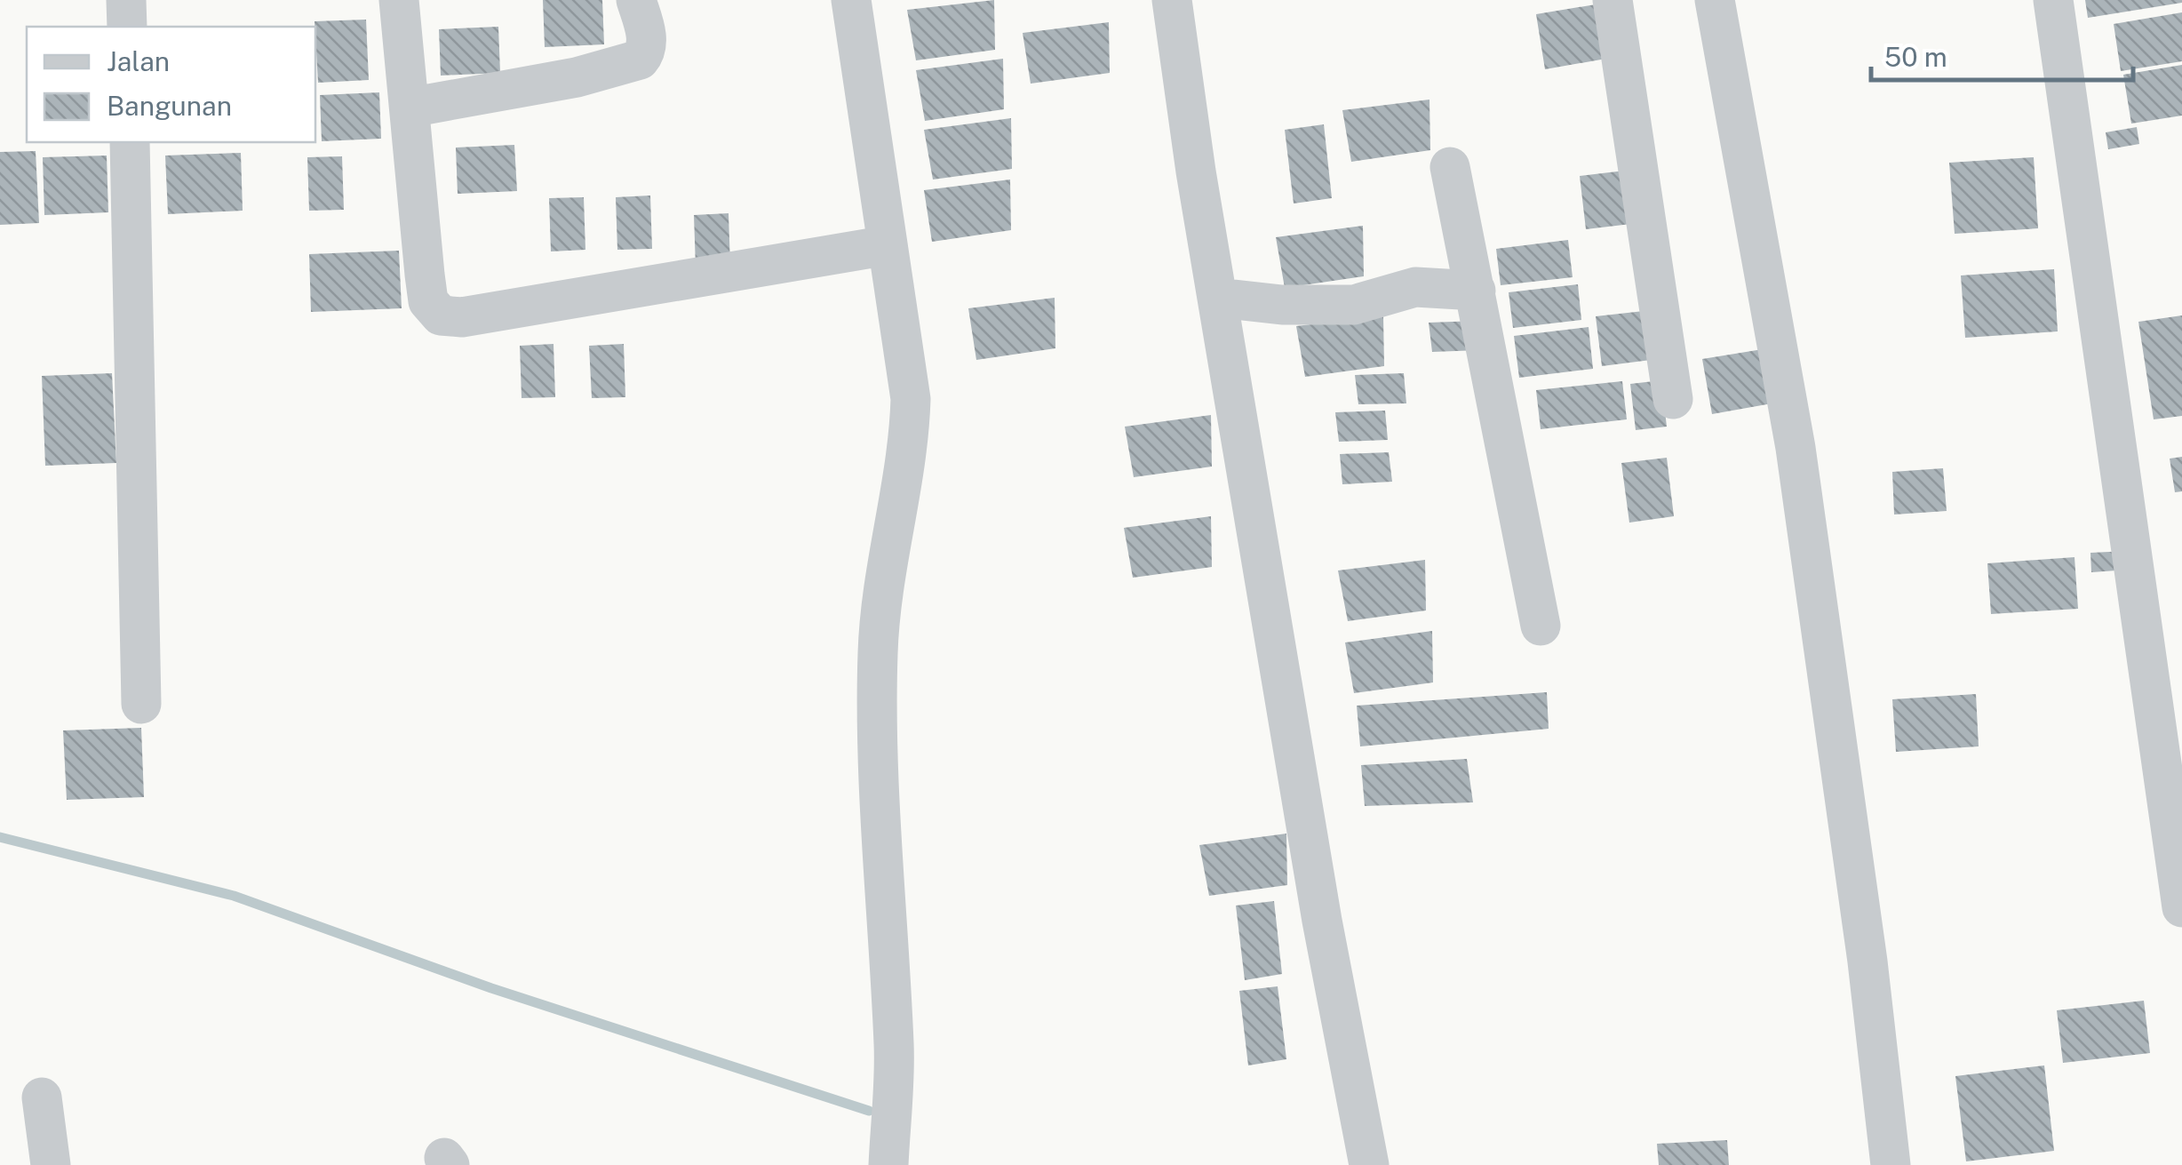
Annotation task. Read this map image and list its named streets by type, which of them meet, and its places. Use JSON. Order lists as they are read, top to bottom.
{
  "legend": ["Jalan", "Bangunan"],
  "scale_bar": "50 m"
}
